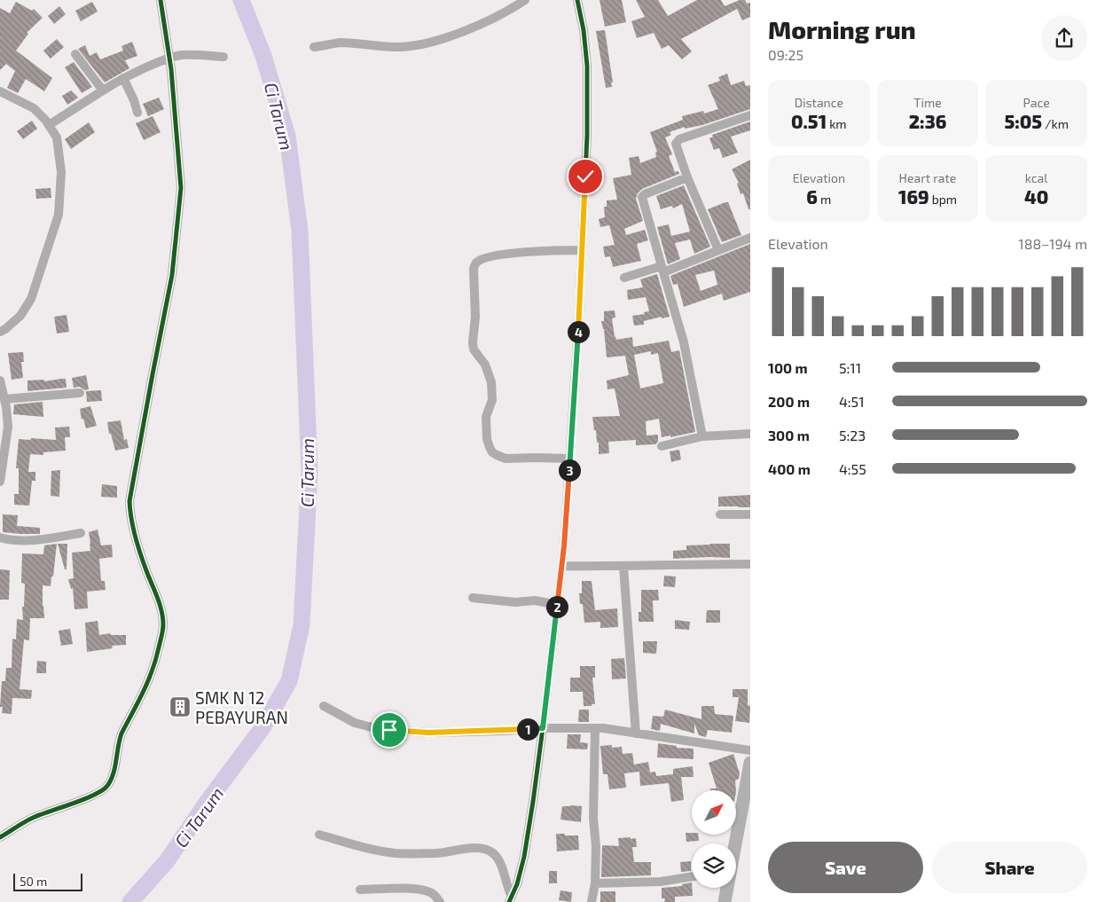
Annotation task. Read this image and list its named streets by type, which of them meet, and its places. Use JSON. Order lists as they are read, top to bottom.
{
  "water": ["Ci Tarum"],
  "places": {
    "building": ["SMK N 12 PEBAYURAN"]
  },
  "scale_bar": "50 m",
  "north": "top right",
  "page": {
    "heading": ["Morning run", "09:25"],
    "stats": [
      ["Distance", "0.51 km"],
      ["Time", "2:36"],
      ["Pace", "5:05 /km"],
      ["Elevation", "6 m"],
      ["Heart rate", "169 bpm"],
      ["kcal", "40"]
    ],
    "chart": ["Elevation", "188–194 m"],
    "pins": [
      "4",
      "3",
      "2",
      "1"
    ],
    "list": [
      {
        "name": "100 m",
        "note": "5:11"
      },
      {
        "name": "200 m",
        "note": "4:51"
      },
      {
        "name": "300 m",
        "note": "5:23"
      },
      {
        "name": "400 m",
        "note": "4:55"
      }
    ],
    "buttons": ["Save", "Share"],
    "scale": "50 m"
  }
}
